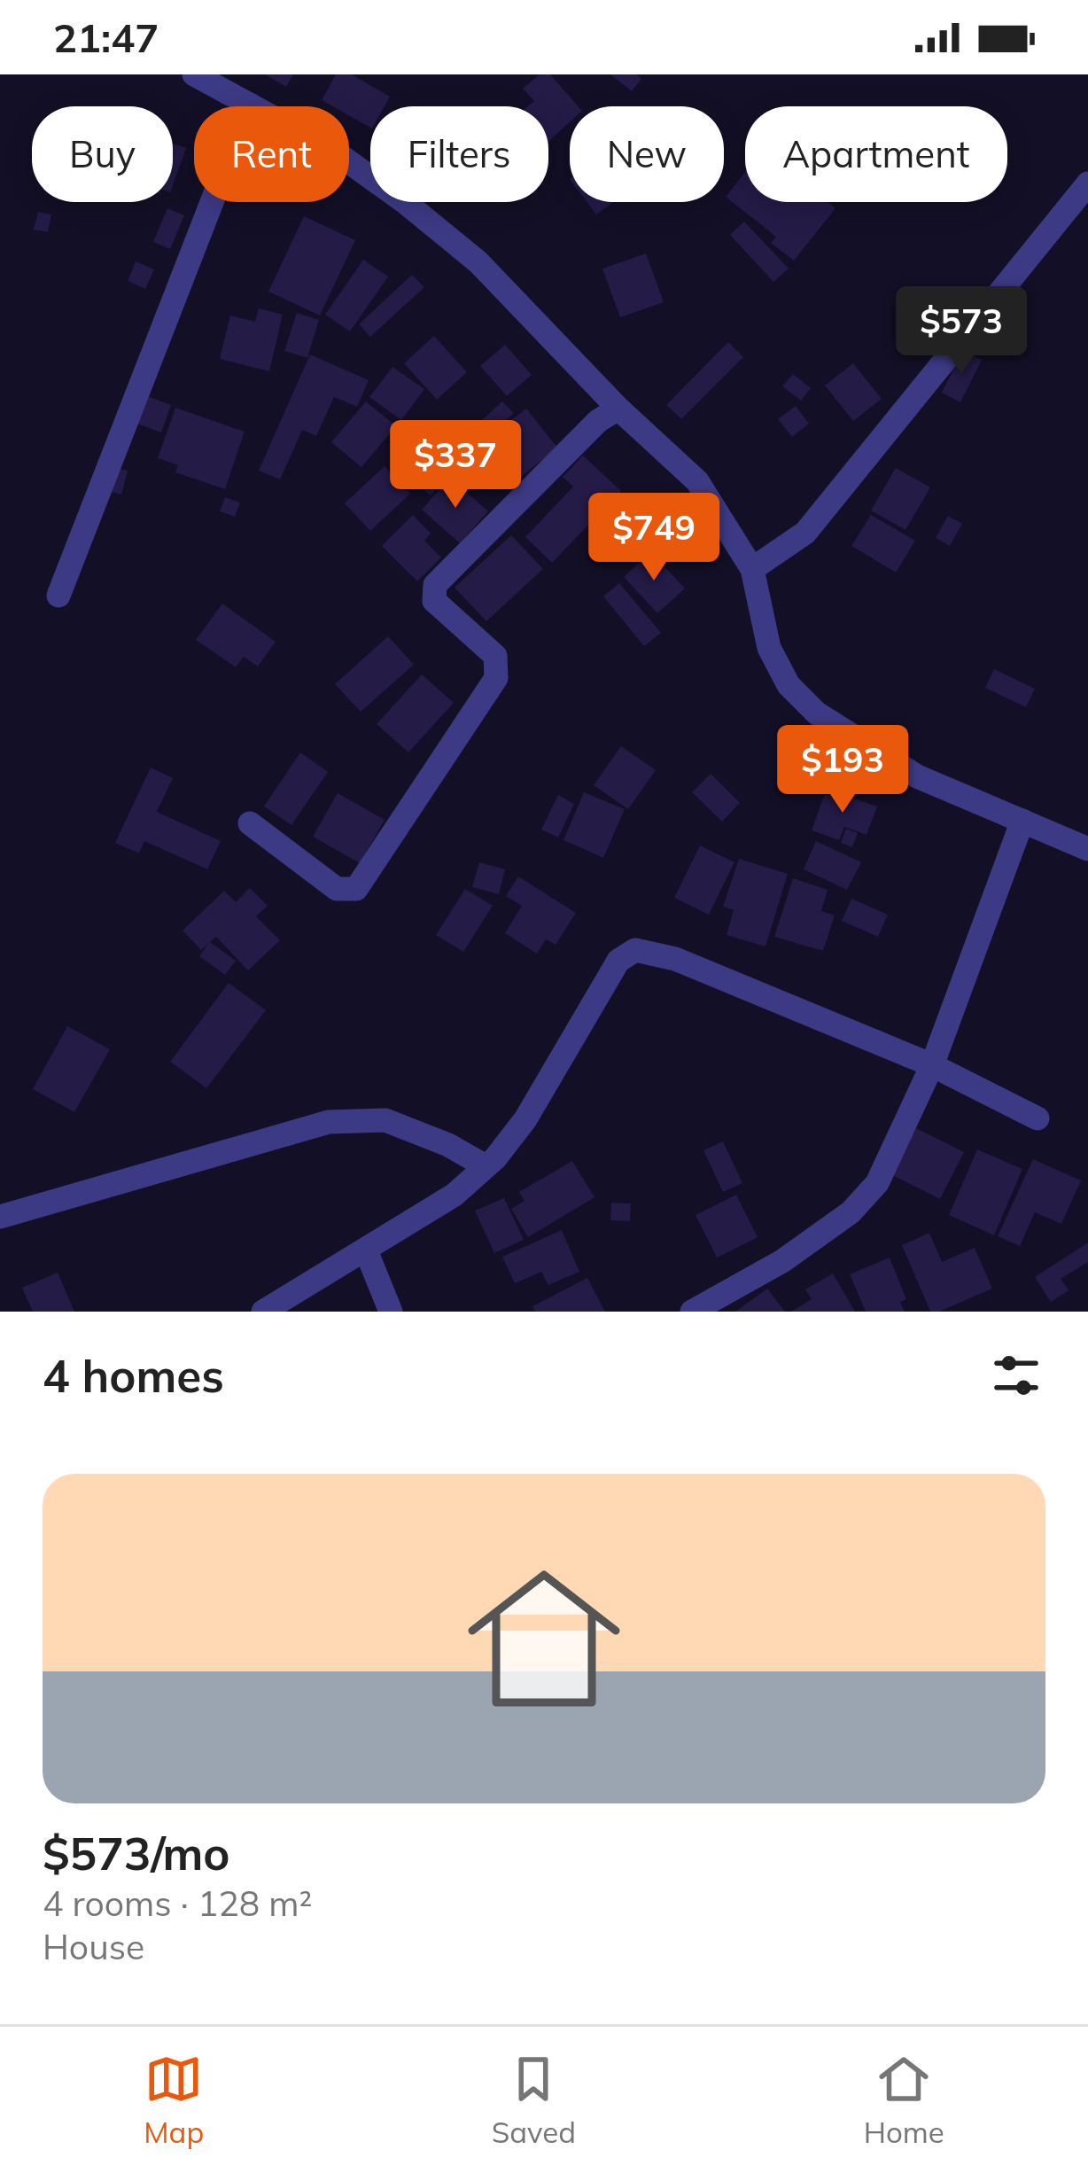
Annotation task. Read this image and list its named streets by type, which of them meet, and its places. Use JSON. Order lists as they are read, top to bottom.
{
  "page": {
    "status": "21:47",
    "chip": [
      "Buy",
      "Rent",
      "Filters",
      "New",
      "Apartment"
    ],
    "price": [
      "$573",
      "$337",
      "$749",
      "$193"
    ],
    "heading": "4 homes",
    "list": [
      {
        "name": "$573/mo",
        "note": "4 rooms · 128 m² · House"
      }
    ],
    "tabs": ["Map", "Saved", "Home"]
  }
}
